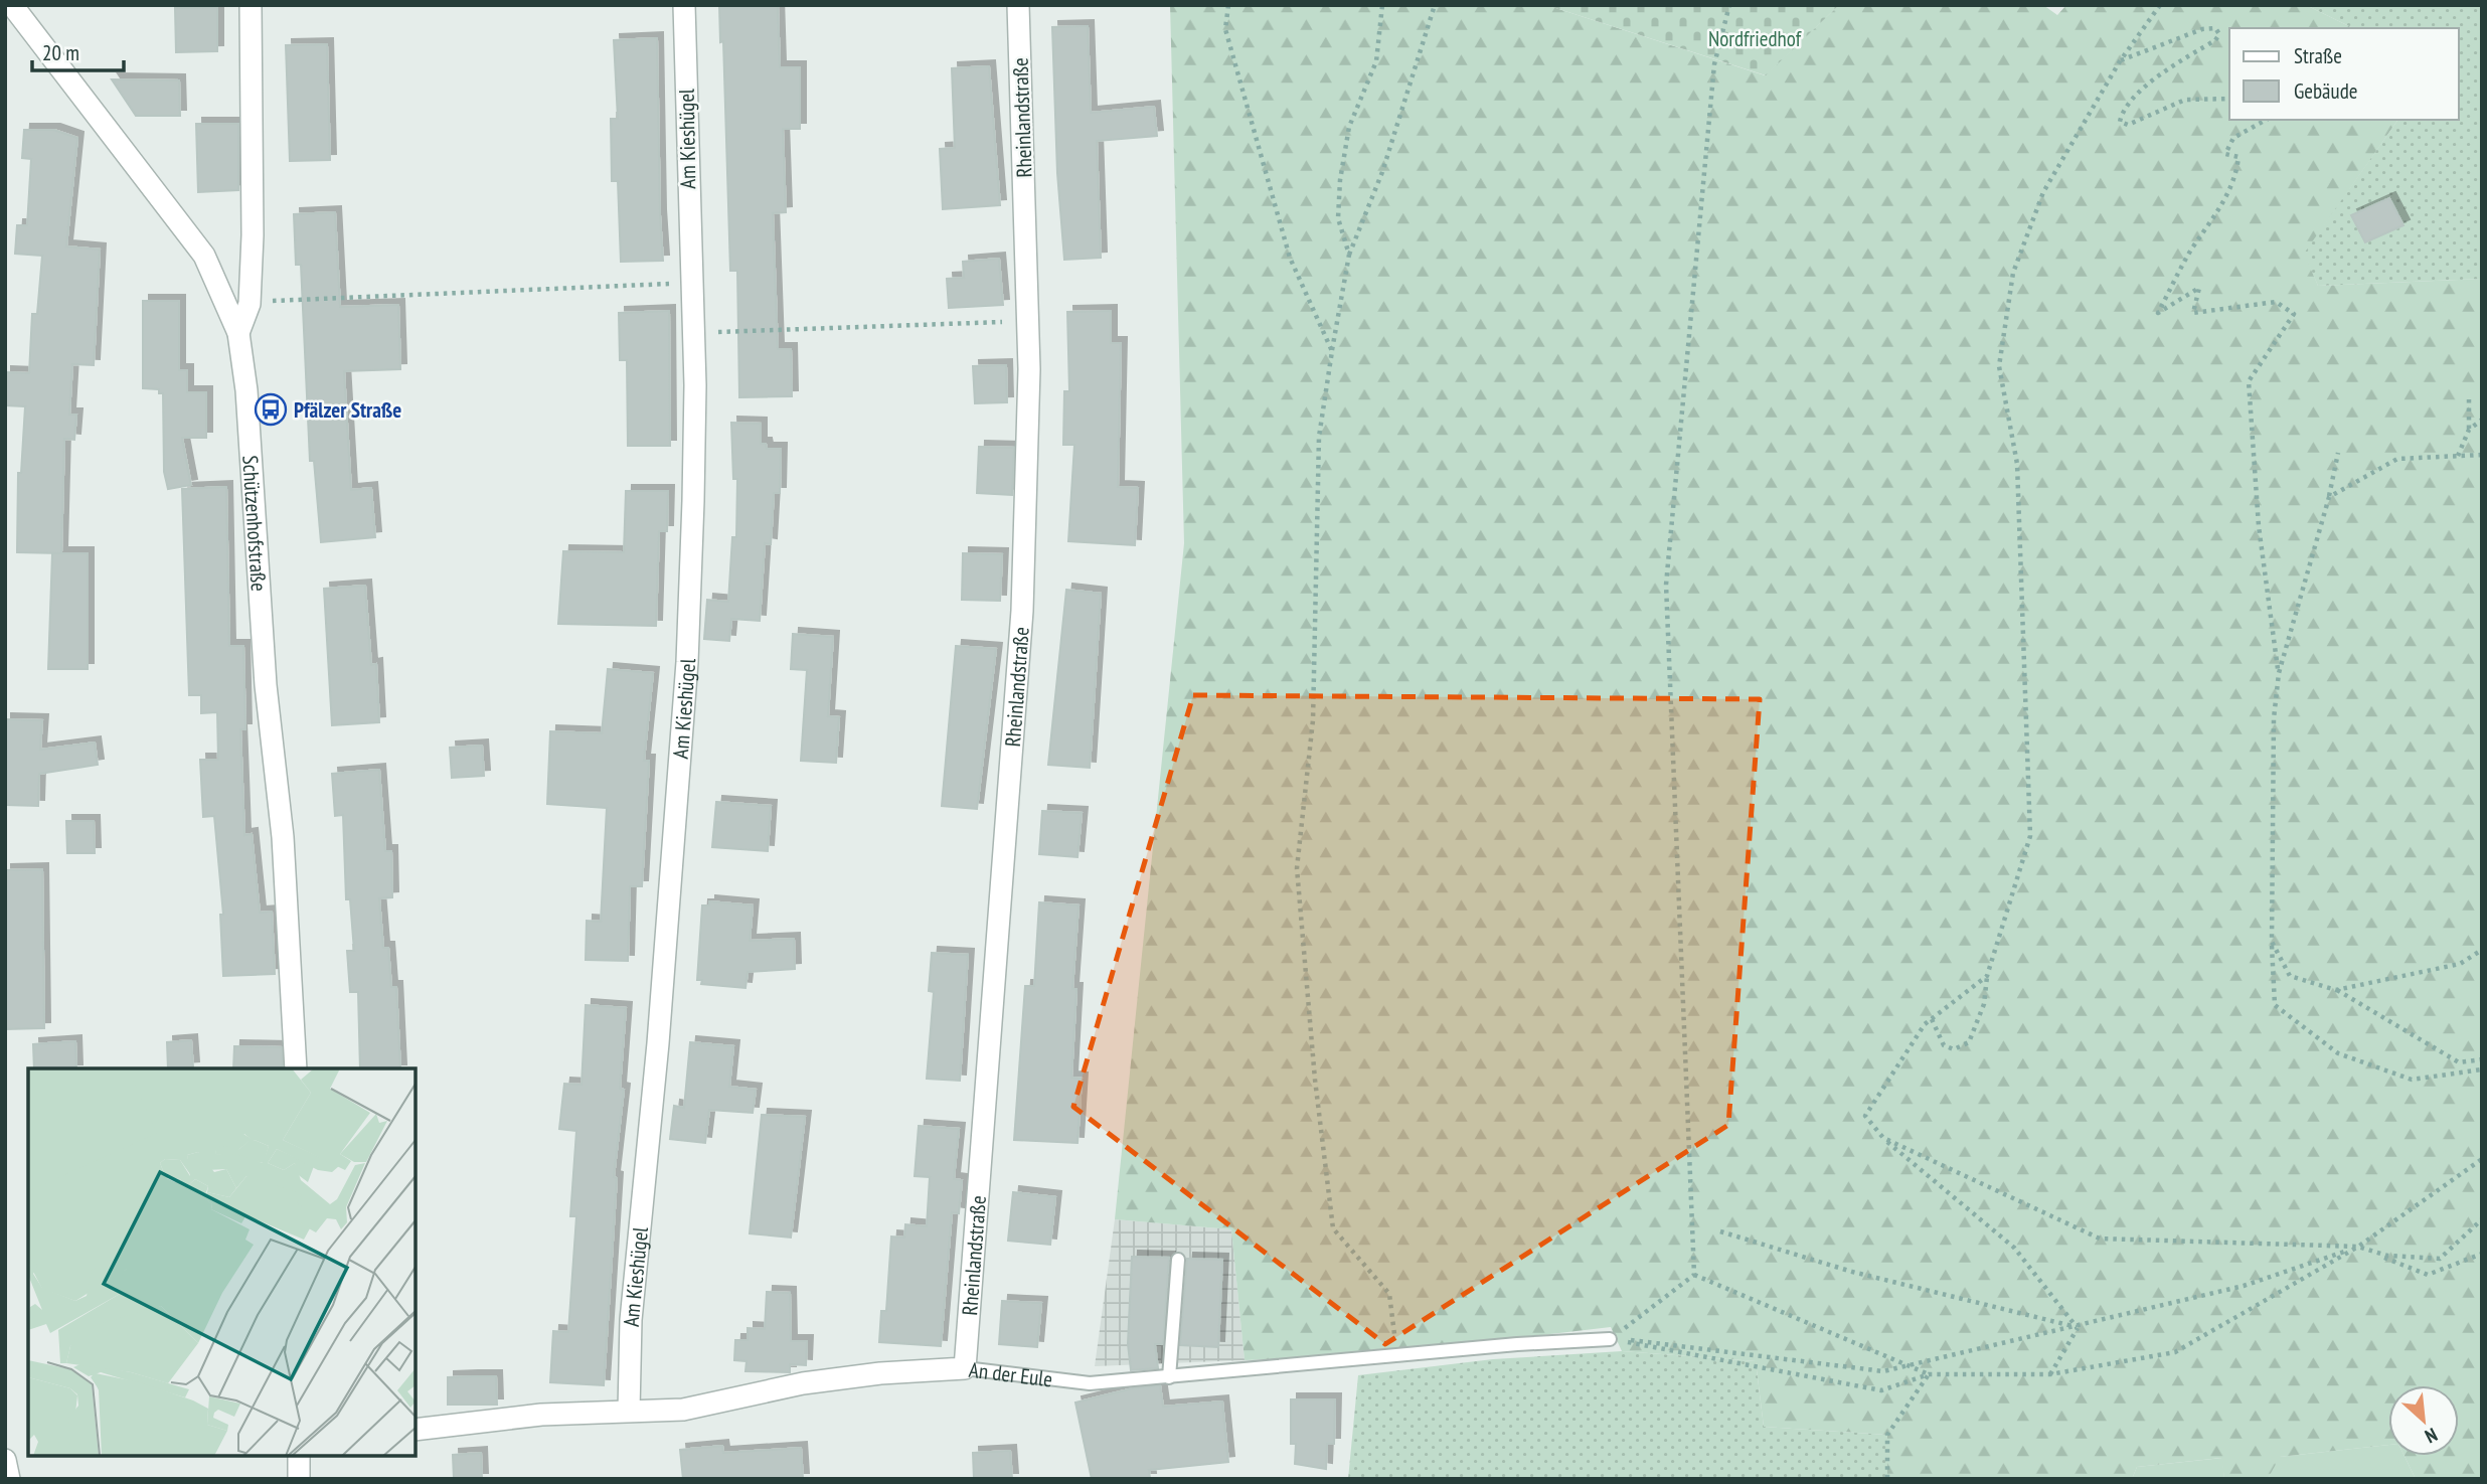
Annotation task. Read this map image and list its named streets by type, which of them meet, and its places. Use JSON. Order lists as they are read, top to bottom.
{
  "streets": {
    "street": [
      "Rheinlandstraße",
      "Am Kieshügel",
      "Schützenhofstraße",
      "An der Eule"
    ]
  },
  "crossings": [
    ["Rheinlandstraße", "An der Eule"],
    ["Am Kieshügel", "An der Eule"]
  ],
  "parks": ["Nordfriedhof"],
  "places": {
    "bus stop": ["Pfälzer Straße"]
  },
  "legend": ["Straße", "Gebäude"],
  "scale_bar": "20 m",
  "north": "bottom right"
}
